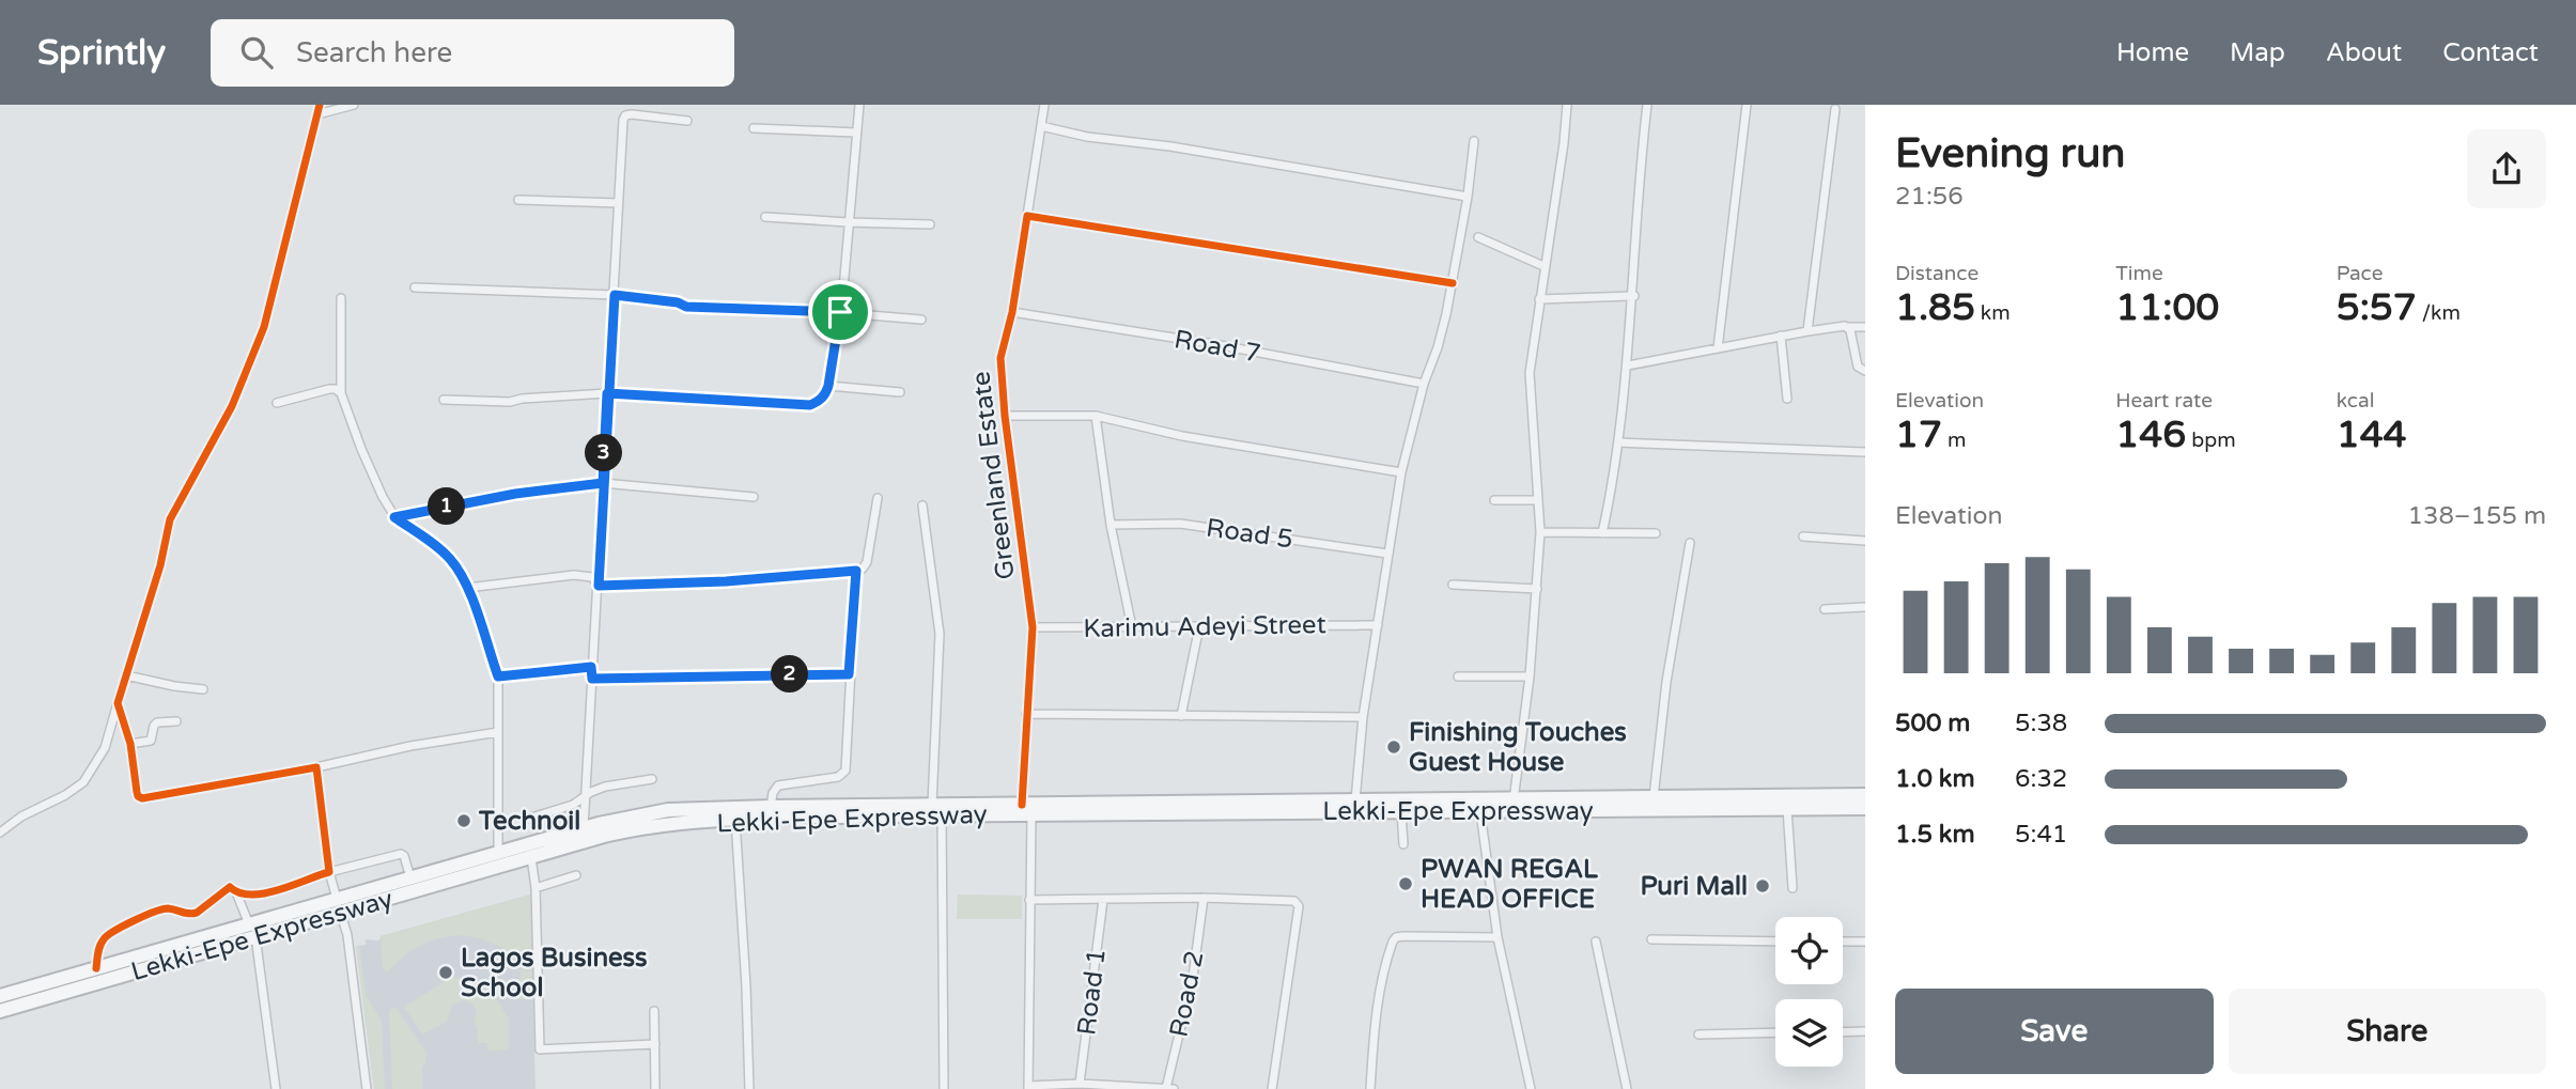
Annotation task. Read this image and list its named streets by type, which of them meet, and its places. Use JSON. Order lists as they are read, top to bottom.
{
  "streets": {
    "highway": ["Lekki-Epe Expressway"],
    "street": [
      "Road 7",
      "Greenland Estate",
      "Road 5",
      "Karimu Adeyi Street",
      "Road 1",
      "Road 2"
    ]
  },
  "crossings": [
    ["Road 7", "Greenland Estate"],
    ["Greenland Estate", "Karimu Adeyi Street"],
    ["Greenland Estate", "Lekki-Epe Expressway"]
  ],
  "places": [
    "Finishing Touches Guest House",
    "Technoil",
    "PWAN REGAL HEAD OFFICE",
    "Puri Mall",
    "Lagos Business School"
  ],
  "page": {
    "header": "Sprintly",
    "search": "Search here",
    "nav": [
      "Home",
      "Map",
      "About",
      "Contact"
    ],
    "heading": ["Evening run", "21:56"],
    "stats": [
      ["Distance", "1.85 km"],
      ["Time", "11:00"],
      ["Pace", "5:57 /km"],
      ["Elevation", "17 m"],
      ["Heart rate", "146 bpm"],
      ["kcal", "144"]
    ],
    "pins": ["3", "1", "2"],
    "chart": ["Elevation", "138–155 m"],
    "list": [
      {
        "name": "500 m",
        "note": "5:38"
      },
      {
        "name": "1.0 km",
        "note": "6:32"
      },
      {
        "name": "1.5 km",
        "note": "5:41"
      }
    ],
    "buttons": ["Save", "Share"]
  }
}
